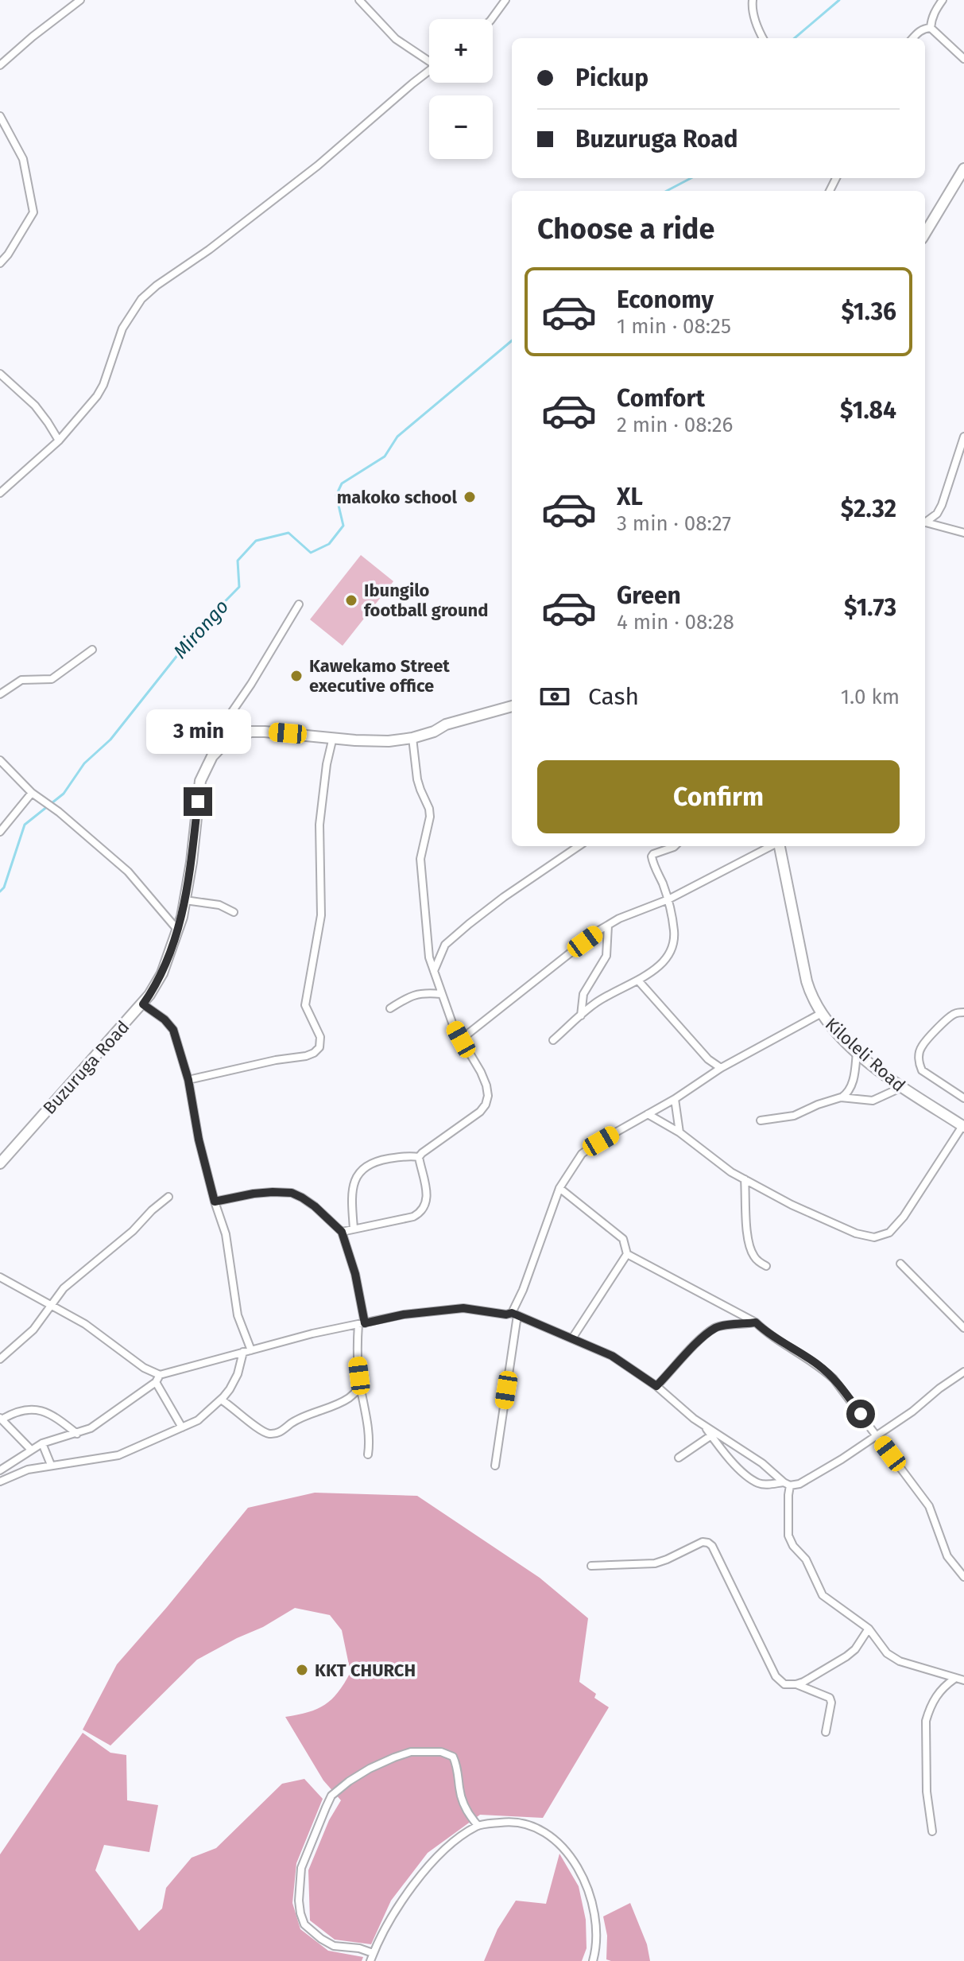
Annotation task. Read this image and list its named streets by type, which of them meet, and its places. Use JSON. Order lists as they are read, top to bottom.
{
  "streets": {
    "main road": ["Kiloleli Road", "Buzuruga Road"]
  },
  "water": ["Mirongo"],
  "places": [
    "makoko school",
    "Ibungilo football ground",
    "Kawekamo Street executive office",
    "KKT CHURCH"
  ],
  "page": {
    "map_buttons": ["+", "−"],
    "banner": ["Pickup", "Buzuruga Road"],
    "heading": "Choose a ride",
    "list": [
      {
        "name": "Economy",
        "note": "1 min · 08:25",
        "value": "$1.36"
      },
      {
        "name": "Comfort",
        "note": "2 min · 08:26",
        "value": "$1.84"
      },
      {
        "name": "XL",
        "note": "3 min · 08:27",
        "value": "$2.32"
      },
      {
        "name": "Green",
        "note": "4 min · 08:28",
        "value": "$1.73"
      }
    ],
    "pay": ["Cash", "1.0 km"],
    "bubble": "3 min",
    "buttons": "Confirm"
  }
}
